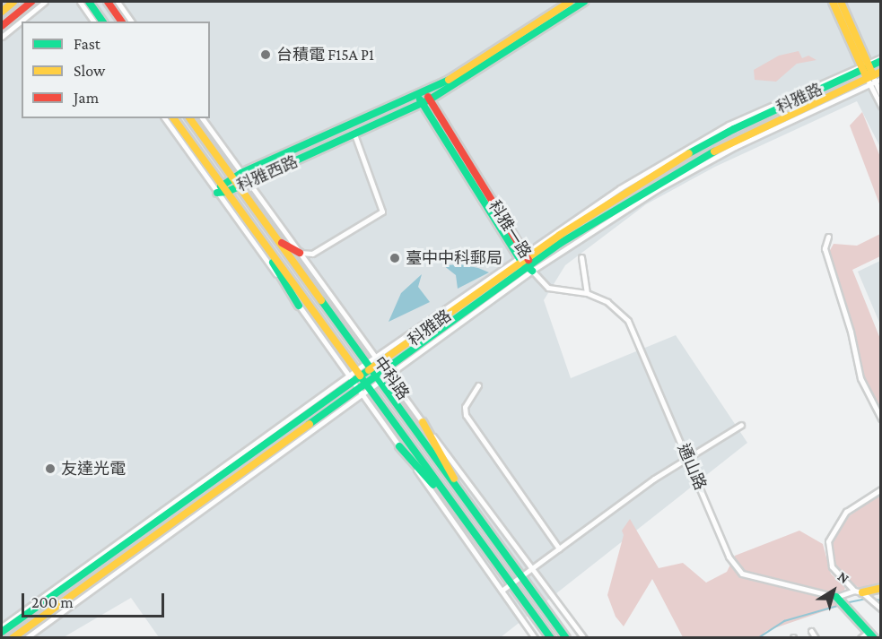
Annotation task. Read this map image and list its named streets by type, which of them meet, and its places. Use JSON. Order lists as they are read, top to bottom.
{
  "streets": {
    "street": [
      "科雅路",
      "科雅西路",
      "科雅一路",
      "中科路",
      "通山路"
    ]
  },
  "crossings": [
    ["科雅路", "科雅一路"],
    ["科雅路", "中科路"],
    ["科雅路", "通山路"],
    ["科雅西路", "科雅一路"],
    ["科雅西路", "中科路"],
    ["科雅一路", "通山路"]
  ],
  "places": ["台積電 F15A P1", "臺中中科郵局", "友達光電"],
  "legend": ["Fast", "Slow", "Jam"],
  "scale_bar": "200 m",
  "north": "top right"
}
